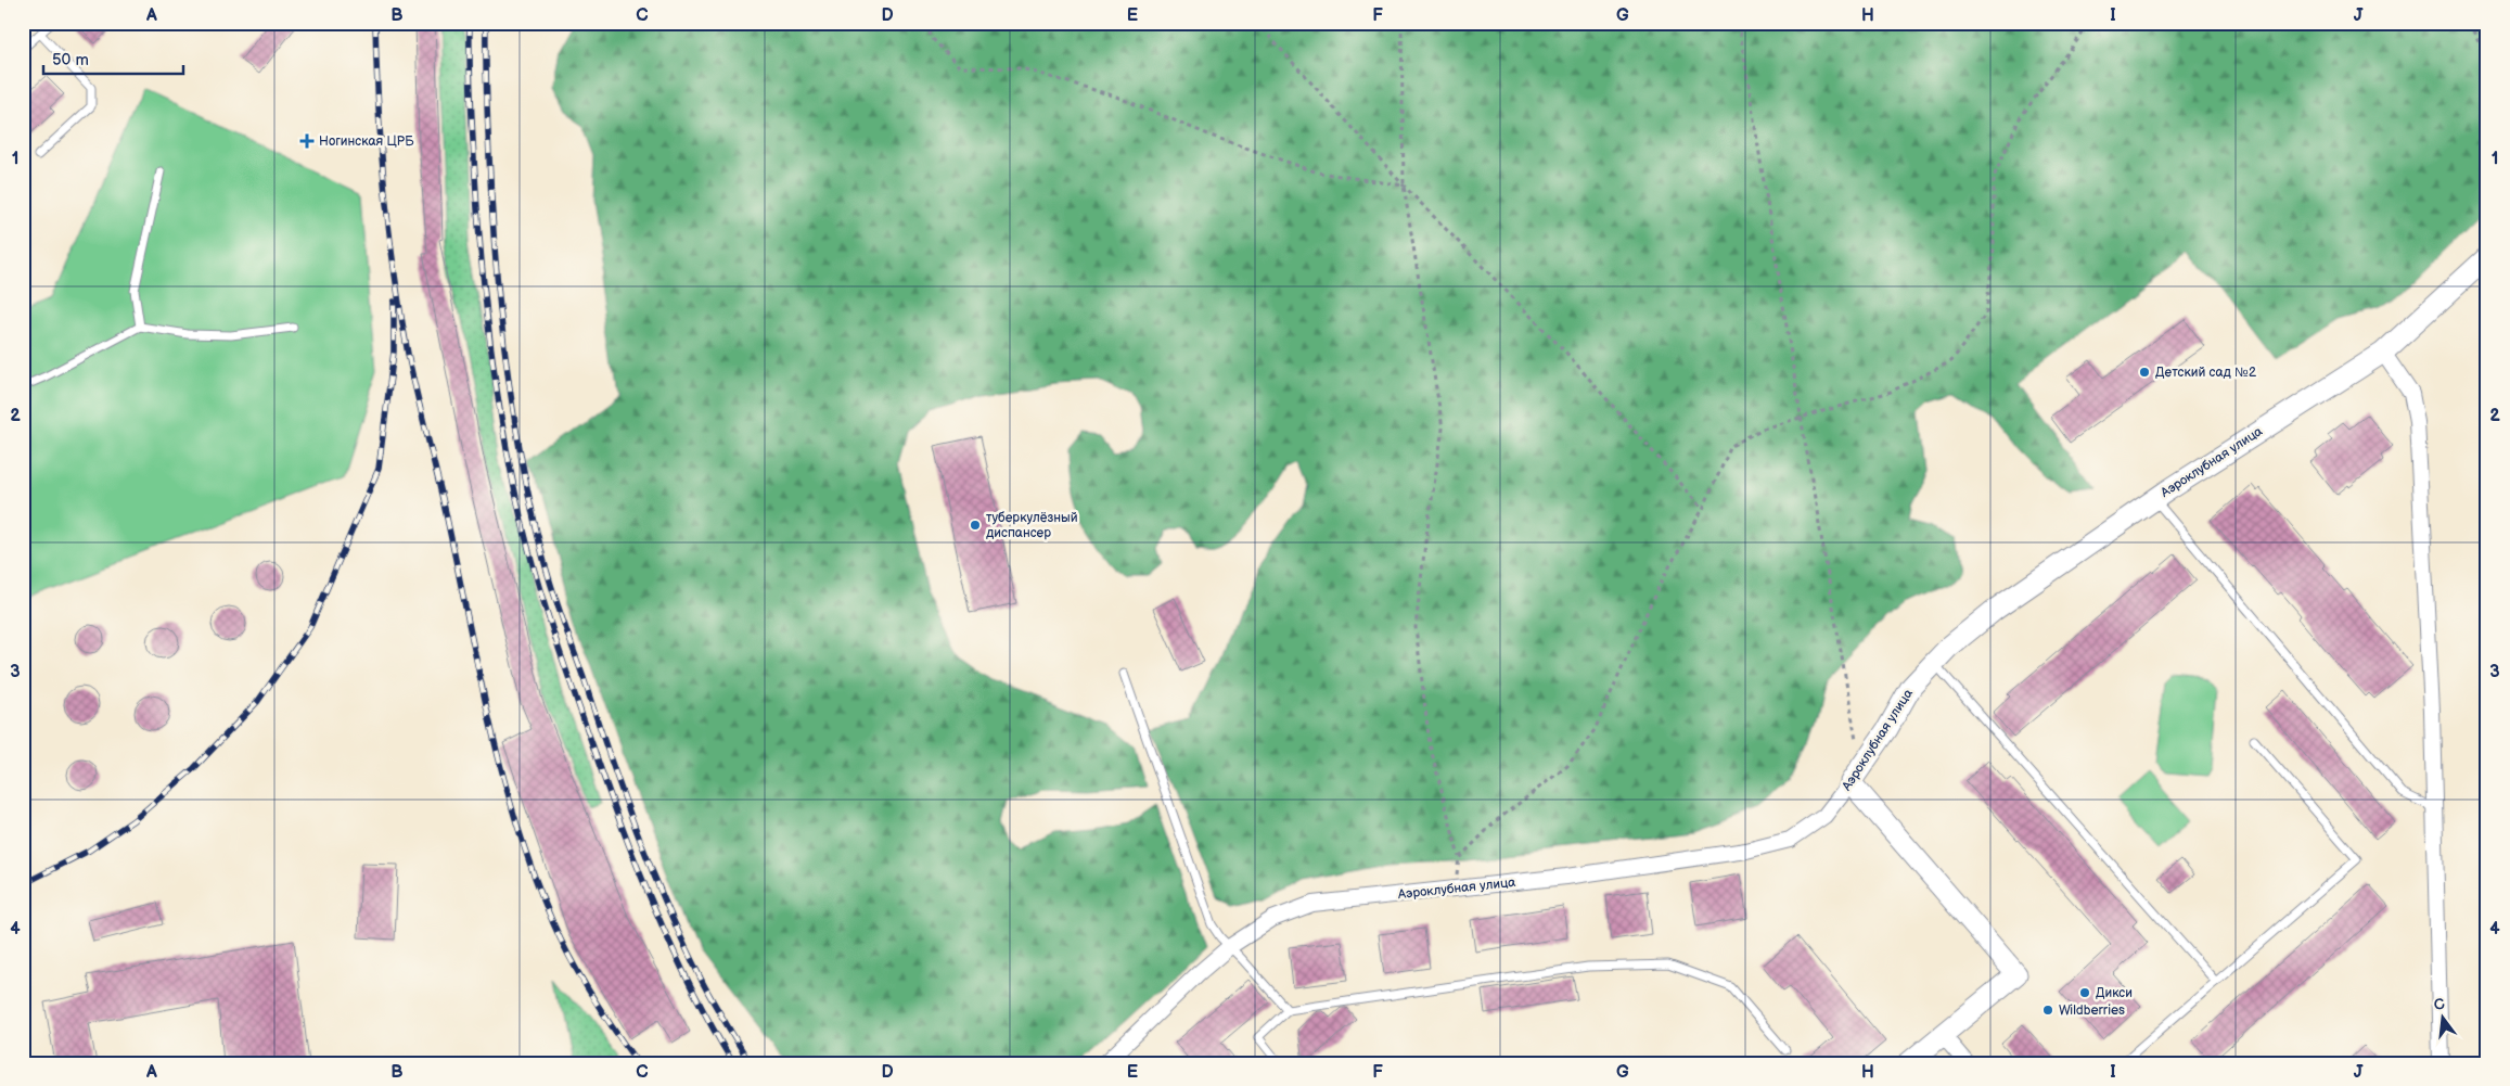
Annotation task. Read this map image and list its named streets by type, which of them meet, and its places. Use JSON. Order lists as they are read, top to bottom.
{
  "streets": {
    "street": ["Аэроклубная улица"]
  },
  "places": {
    "health": ["Ногинская ЦРБ"],
    "other": [
      "Детский сад №2",
      "туберкулёзный диспансер",
      "Дикси",
      "Wildberries"
    ]
  },
  "scale_bar": "50 m",
  "north": "top",
  "grid": {
    "columns": [
      "A",
      "B",
      "C",
      "D",
      "E",
      "F",
      "G",
      "H",
      "I",
      "J"
    ],
    "rows": [
      "1",
      "2",
      "3",
      "4"
    ]
  }
}
